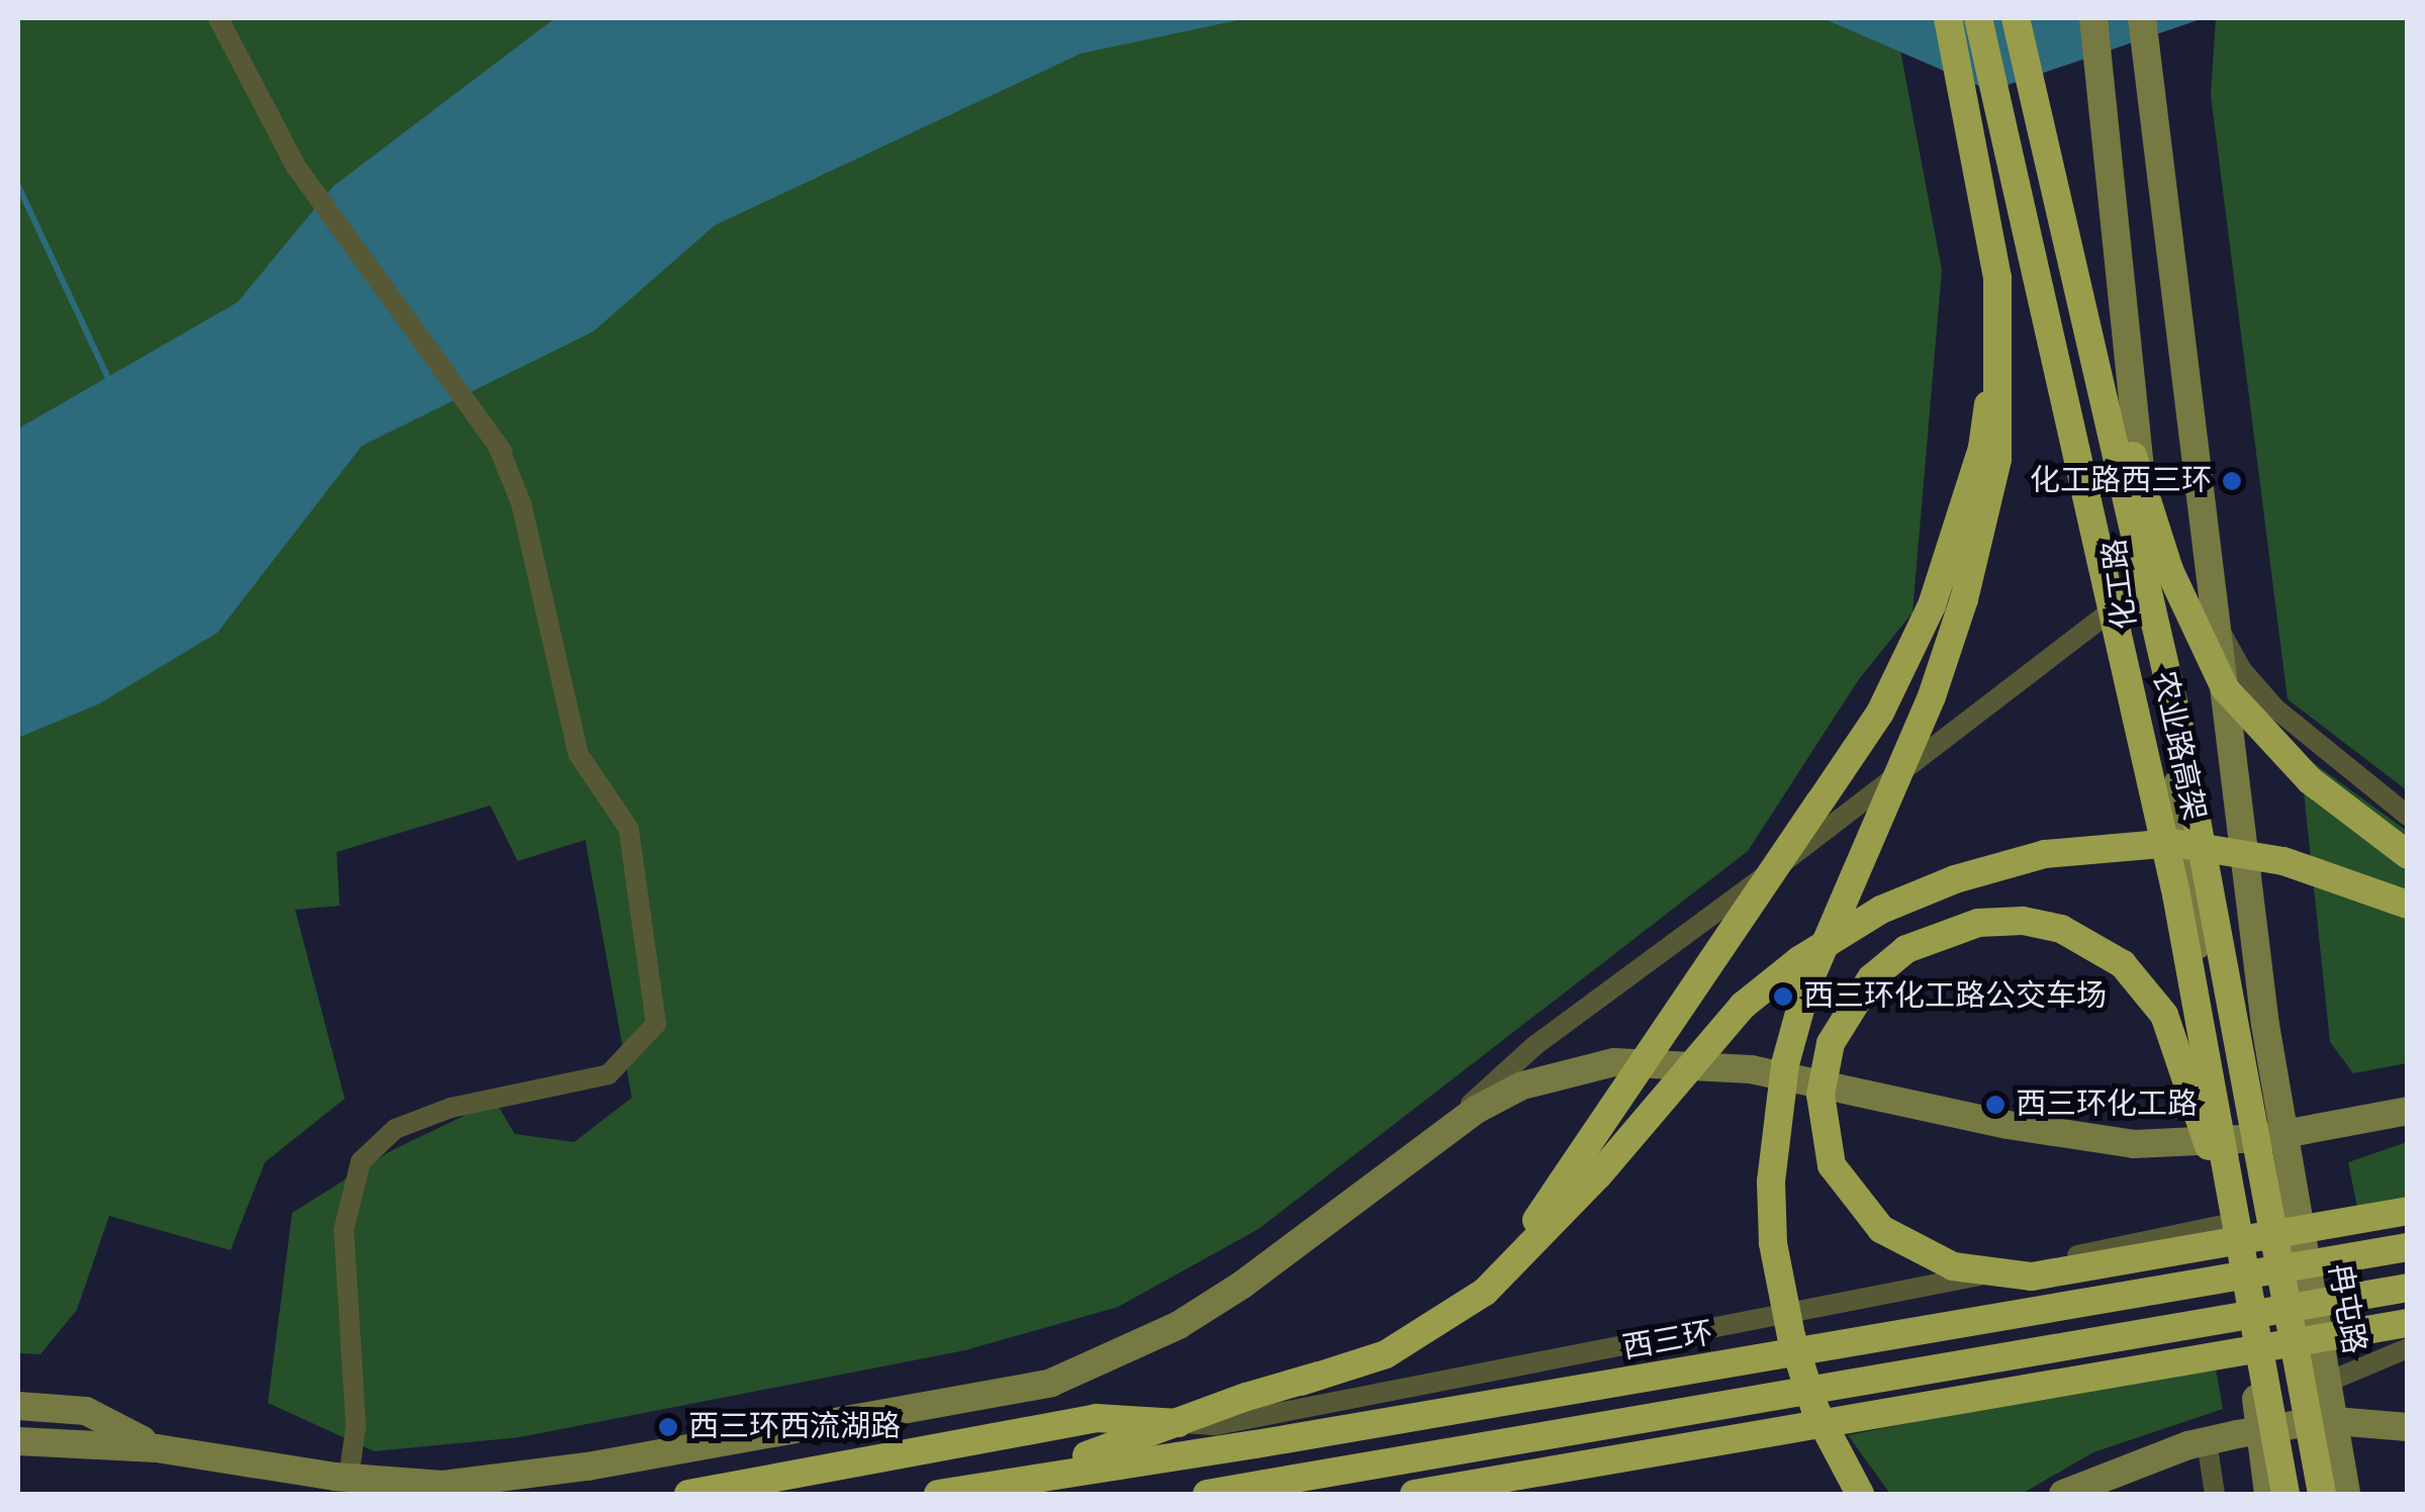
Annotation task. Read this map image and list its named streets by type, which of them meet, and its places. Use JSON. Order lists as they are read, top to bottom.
{
  "streets": {
    "highway": ["农业路高架", "西三环"],
    "main road": ["化工路", "冉屯路"]
  },
  "crossings": [
    ["农业路高架", "冉屯路"]
  ],
  "places": [
    "化工路西三环",
    "西三环化工路公交车场",
    "西三环化工路",
    "西三环西流湖路"
  ]
}
